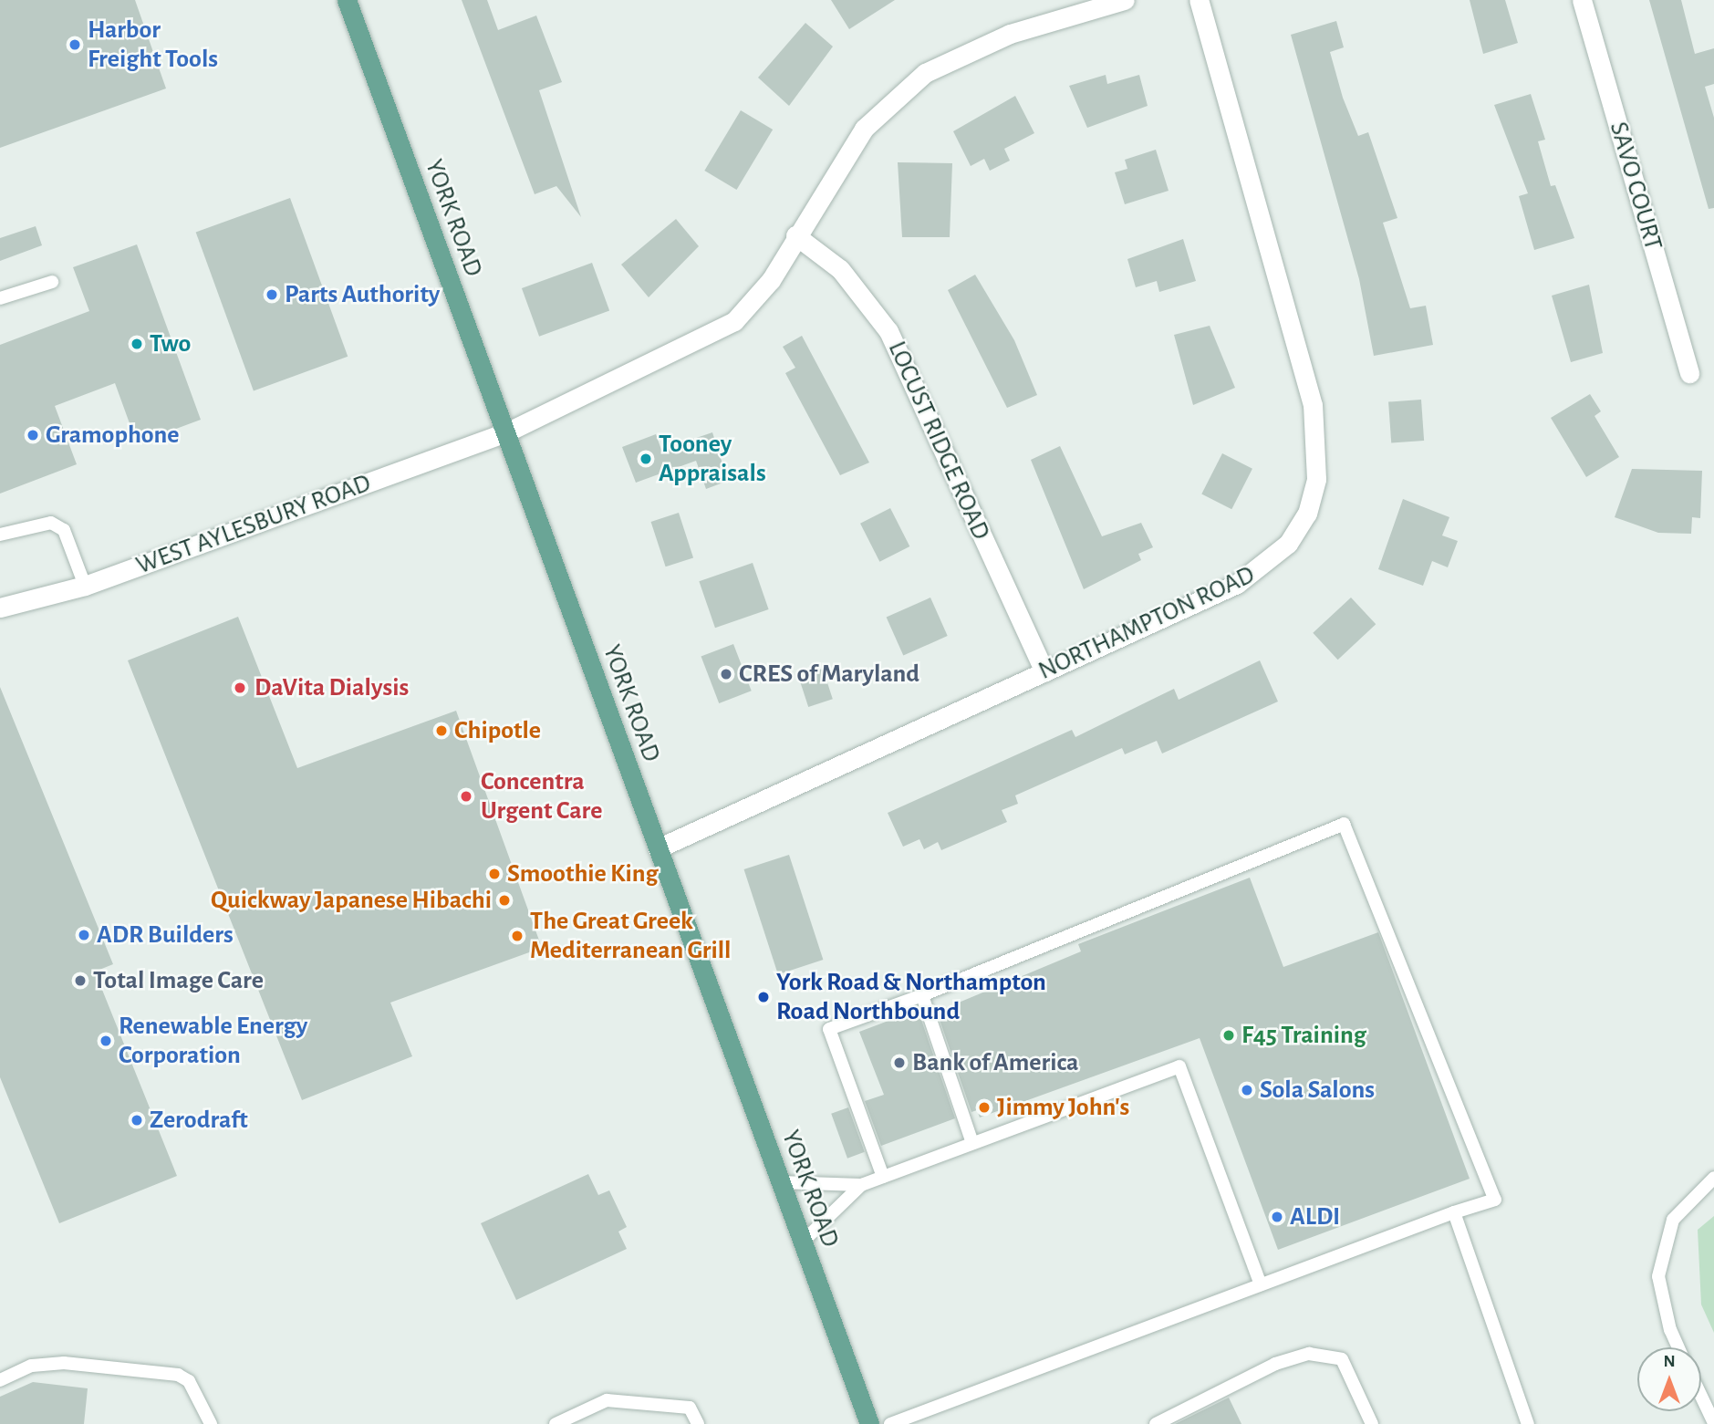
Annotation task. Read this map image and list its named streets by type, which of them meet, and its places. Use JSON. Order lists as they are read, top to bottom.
{
  "streets": {
    "main road": ["YORK ROAD"],
    "street": [
      "SAVO COURT",
      "LOCUST RIDGE ROAD",
      "WEST AYLESBURY ROAD",
      "NORTHAMPTON ROAD"
    ]
  },
  "crossings": [
    ["YORK ROAD", "WEST AYLESBURY ROAD"],
    ["YORK ROAD", "NORTHAMPTON ROAD"],
    ["LOCUST RIDGE ROAD", "WEST AYLESBURY ROAD"],
    ["LOCUST RIDGE ROAD", "NORTHAMPTON ROAD"]
  ],
  "places": [
    "Harbor Freight Tools",
    "Parts Authority",
    "Two",
    "Gramophone",
    "Tooney Appraisals",
    "CRES of Maryland",
    "DaVita Dialysis",
    "Chipotle",
    "Concentra Urgent Care",
    "Smoothie King",
    "Quickway Japanese Hibachi",
    "ADR Builders",
    "The Great Greek Mediterranean Grill",
    "Total Image Care",
    "York Road & Northampton Road Northbound",
    "F45 Training",
    "Renewable Energy Corporation",
    "Bank of America",
    "Sola Salons",
    "Jimmy John's",
    "Zerodraft",
    "ALDI"
  ],
  "north": "top"
}
